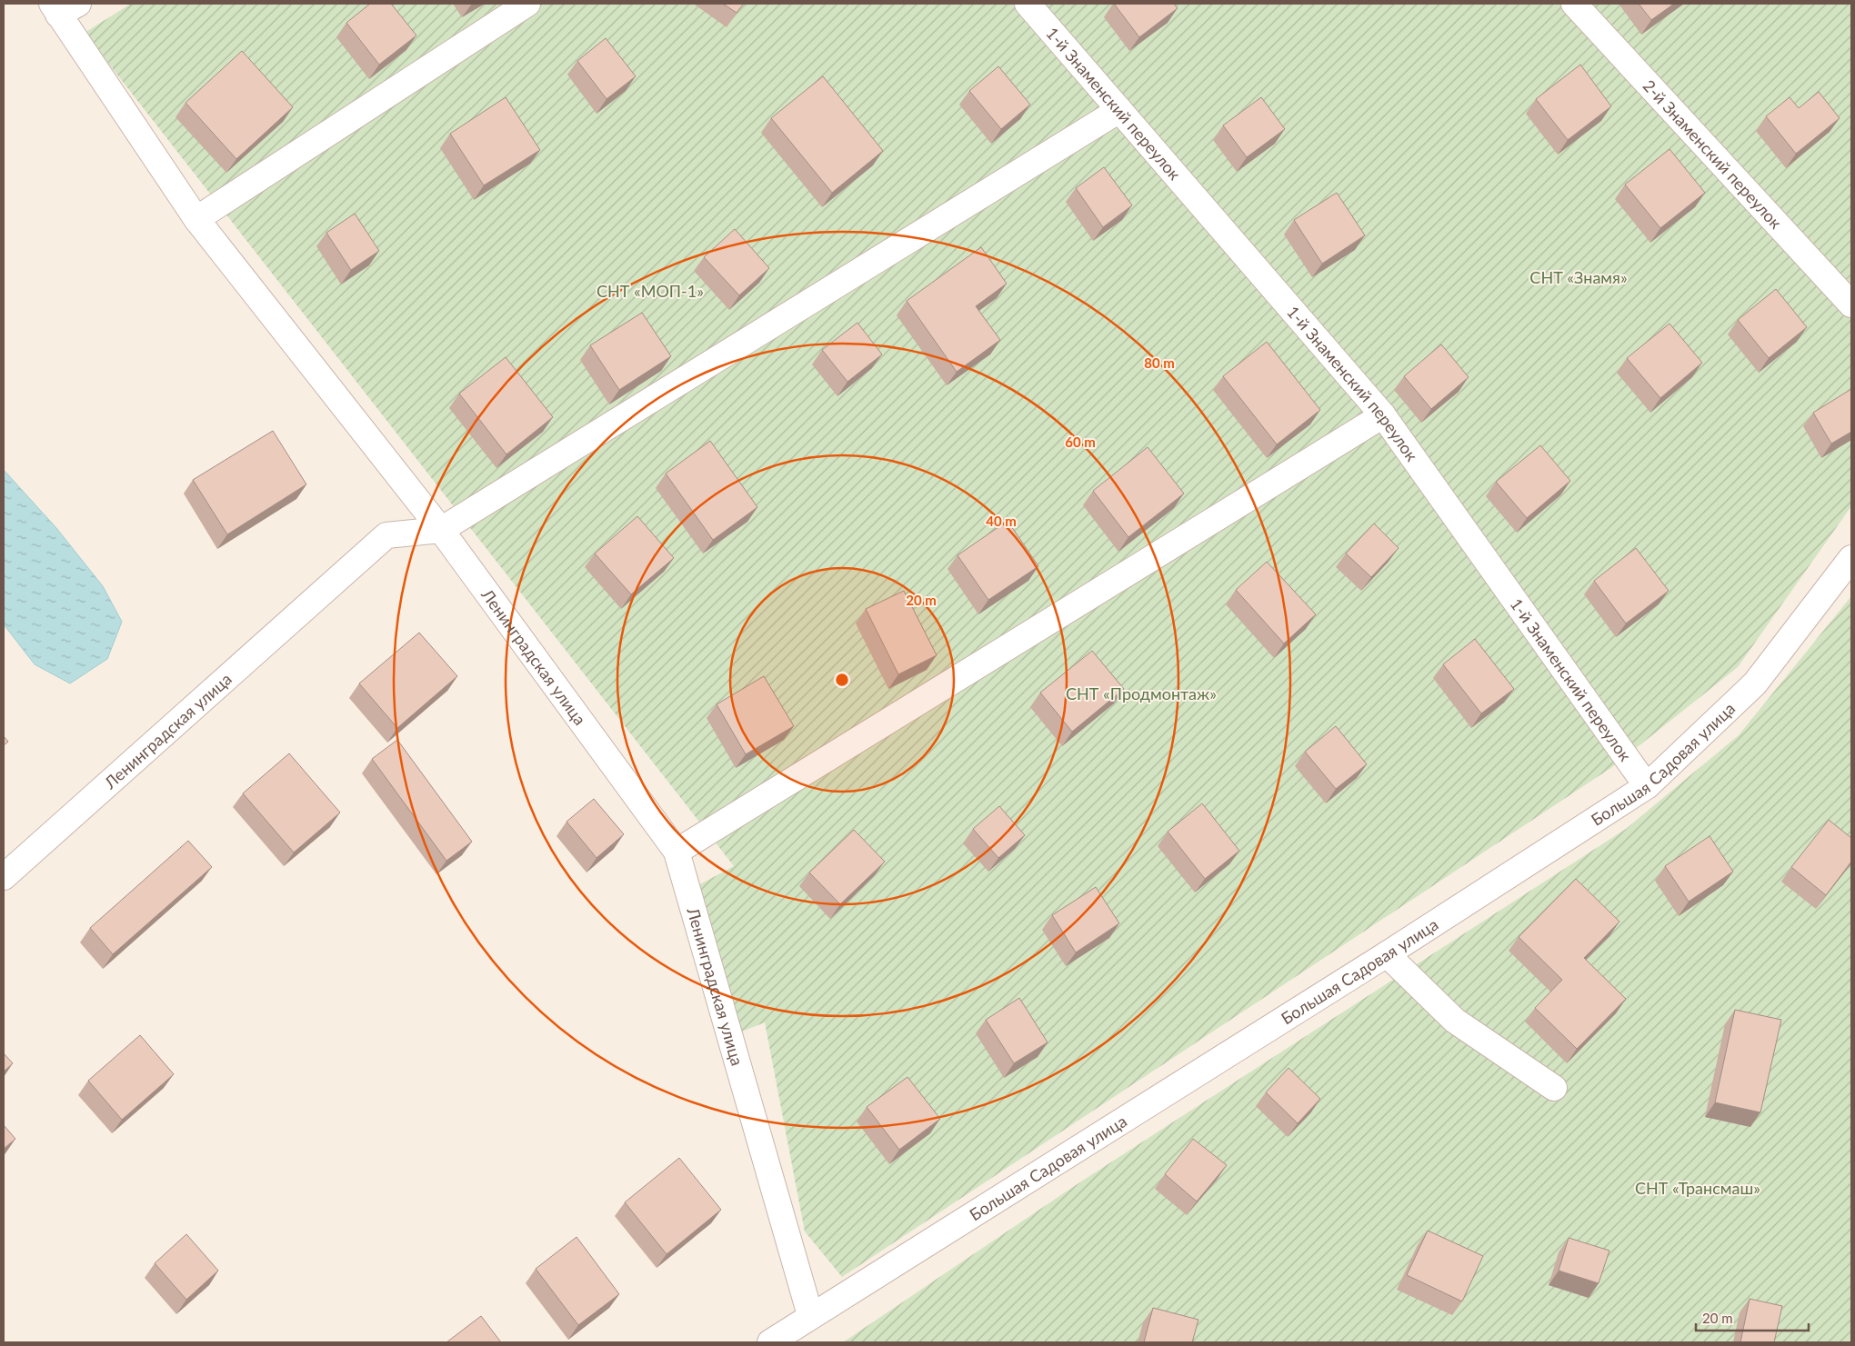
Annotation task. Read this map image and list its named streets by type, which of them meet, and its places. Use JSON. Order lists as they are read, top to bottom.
{
  "streets": {
    "street": [
      "1-й Знаменский переулок",
      "2-й Знаменский переулок",
      "Ленинградская улица",
      "Большая Садовая улица"
    ]
  },
  "crossings": [
    ["1-й Знаменский переулок", "Большая Садовая улица"],
    ["Ленинградская улица", "Большая Садовая улица"]
  ],
  "parks": [
    "СНТ «Знамя»",
    "СНТ «МОП-1»",
    "СНТ «Продмонтаж»",
    "СНТ «Трансмаш»"
  ],
  "scale_bar": "20 m",
  "rings": [
    "80 m",
    "60 m",
    "40 m",
    "20 m"
  ]
}
